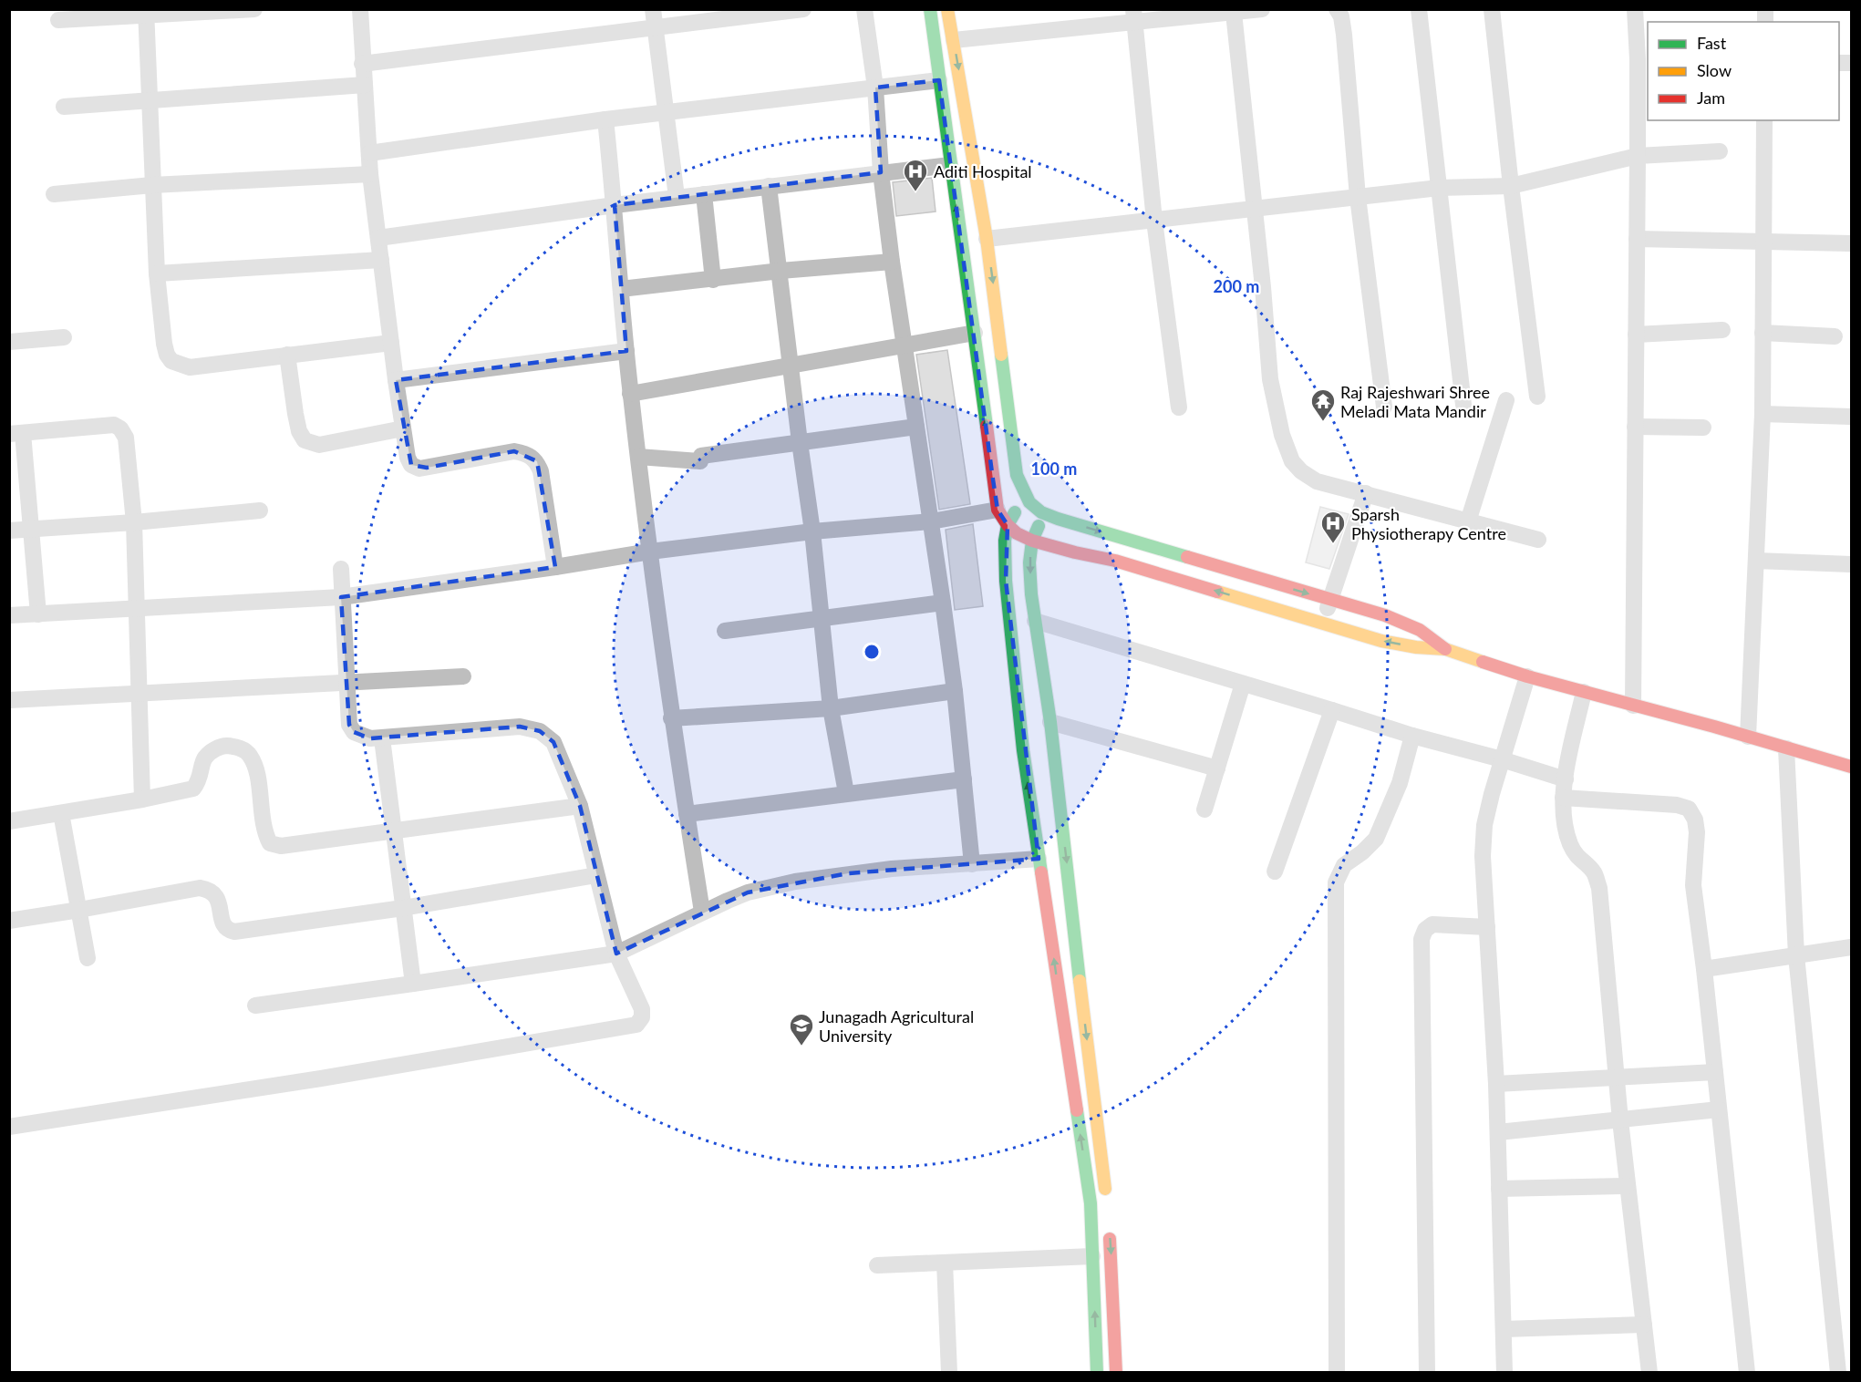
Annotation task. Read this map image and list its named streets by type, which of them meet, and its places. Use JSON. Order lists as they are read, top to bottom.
{
  "places": {
    "hospital": ["Aditi Hospital", "Sparsh Physiotherapy Centre"],
    "temple": ["Raj Rajeshwari Shree Meladi Mata Mandir"],
    "school or university": ["Junagadh Agricultural University"]
  },
  "legend": ["Fast", "Slow", "Jam"],
  "rings": ["200 m", "100 m"]
}
